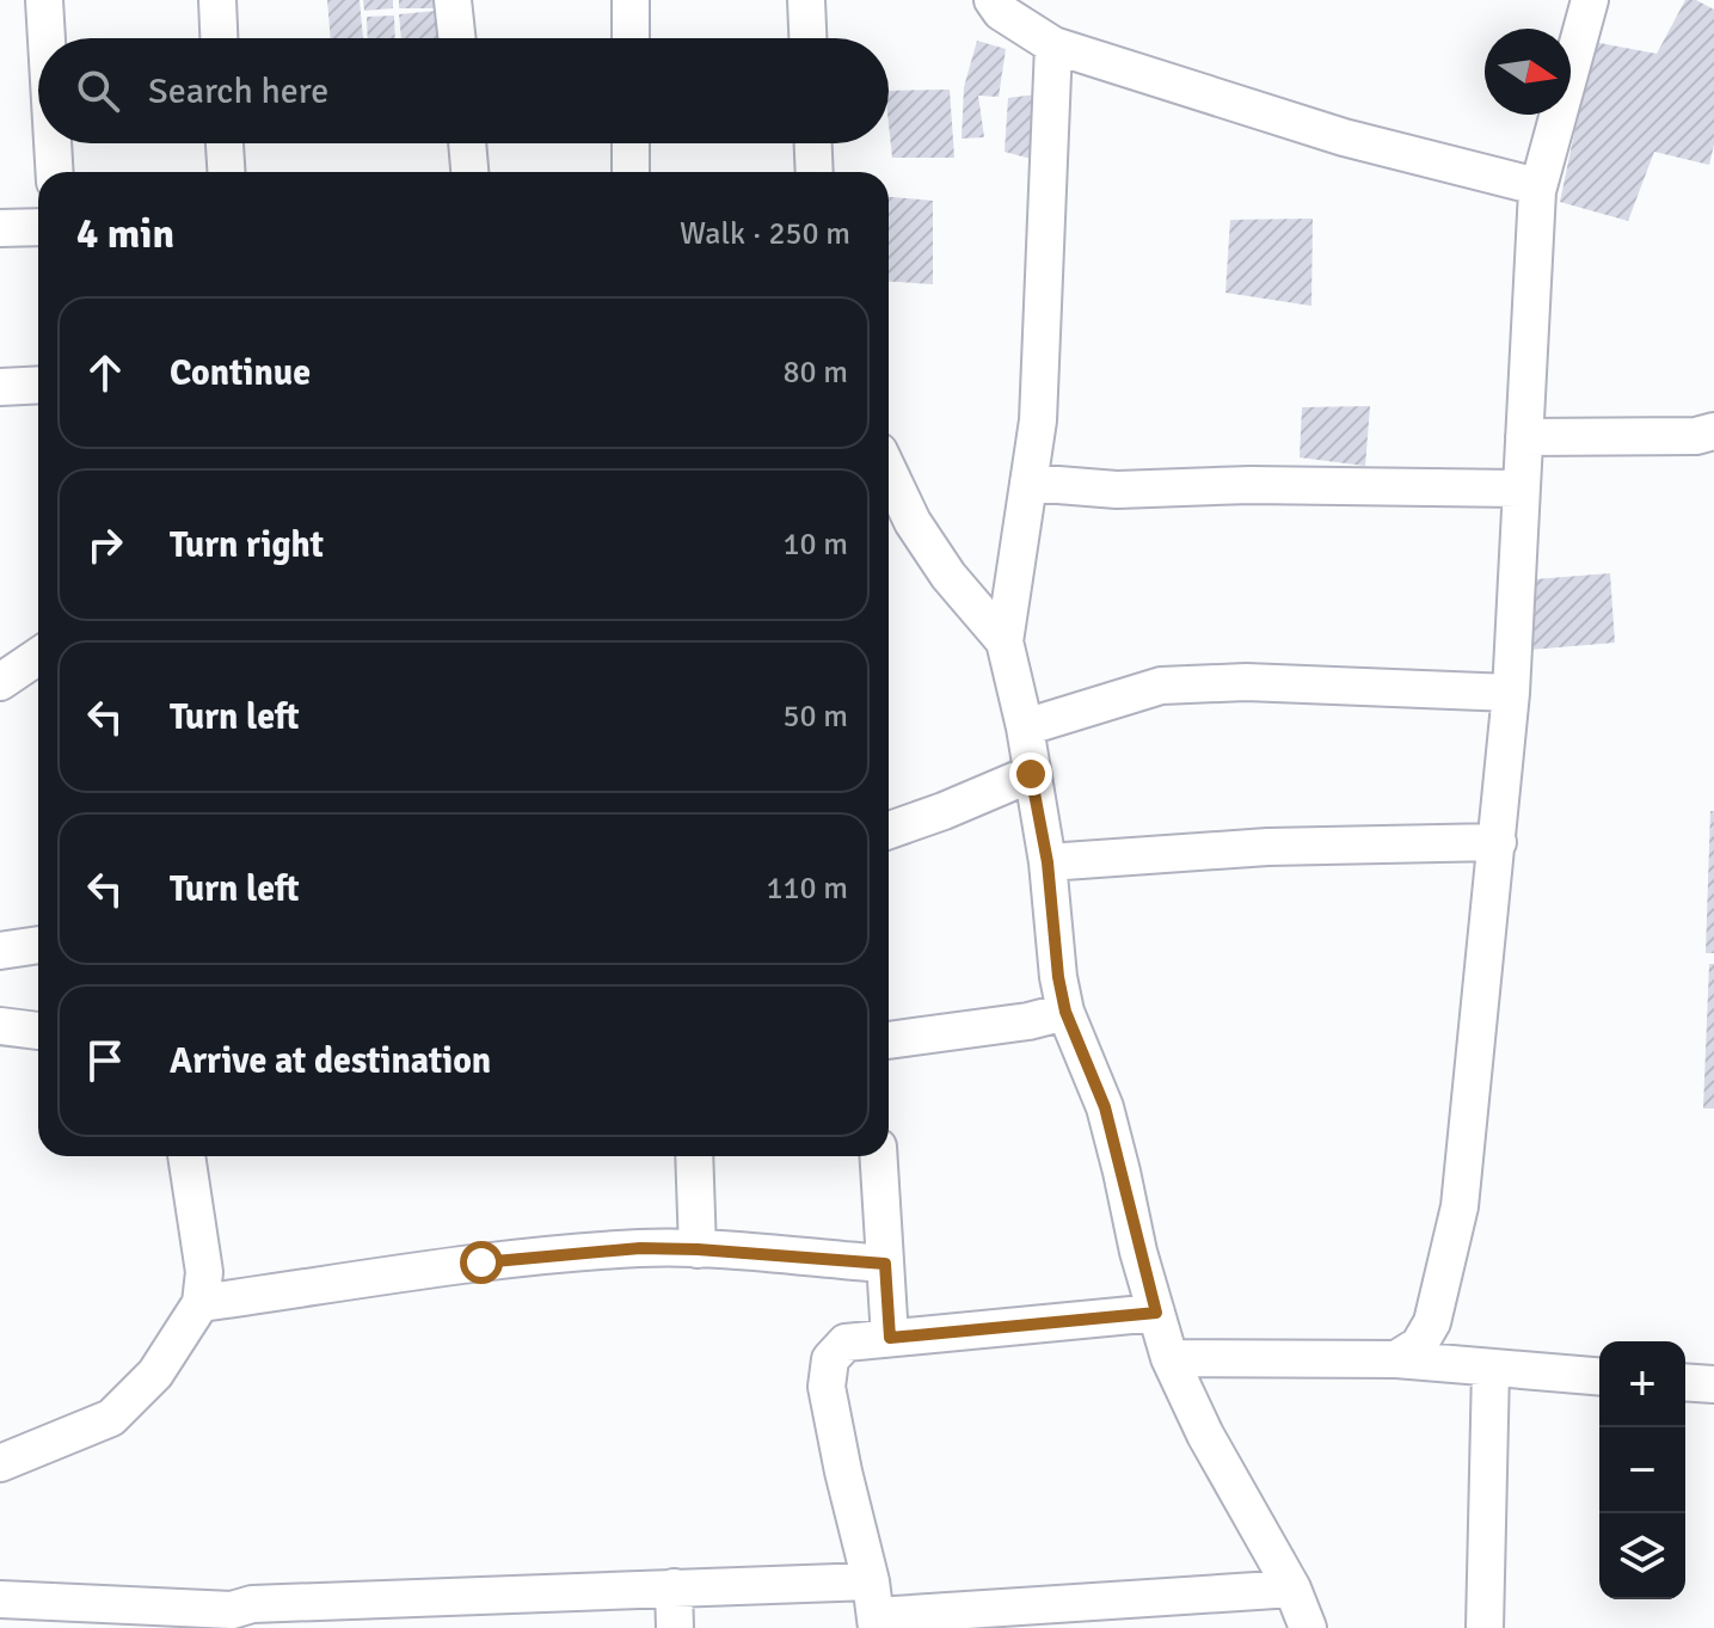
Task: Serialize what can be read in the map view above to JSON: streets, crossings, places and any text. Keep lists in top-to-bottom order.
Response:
{
  "north": "right",
  "page": {
    "search": "Search here",
    "heading": ["4 min", "Walk · 250 m"],
    "list": [
      ["Continue", "80 m"],
      ["Turn right", "10 m"],
      ["Turn left", "50 m"],
      ["Turn left", "110 m"],
      "Arrive at destination"
    ],
    "map_buttons": ["+", "−"]
  }
}
